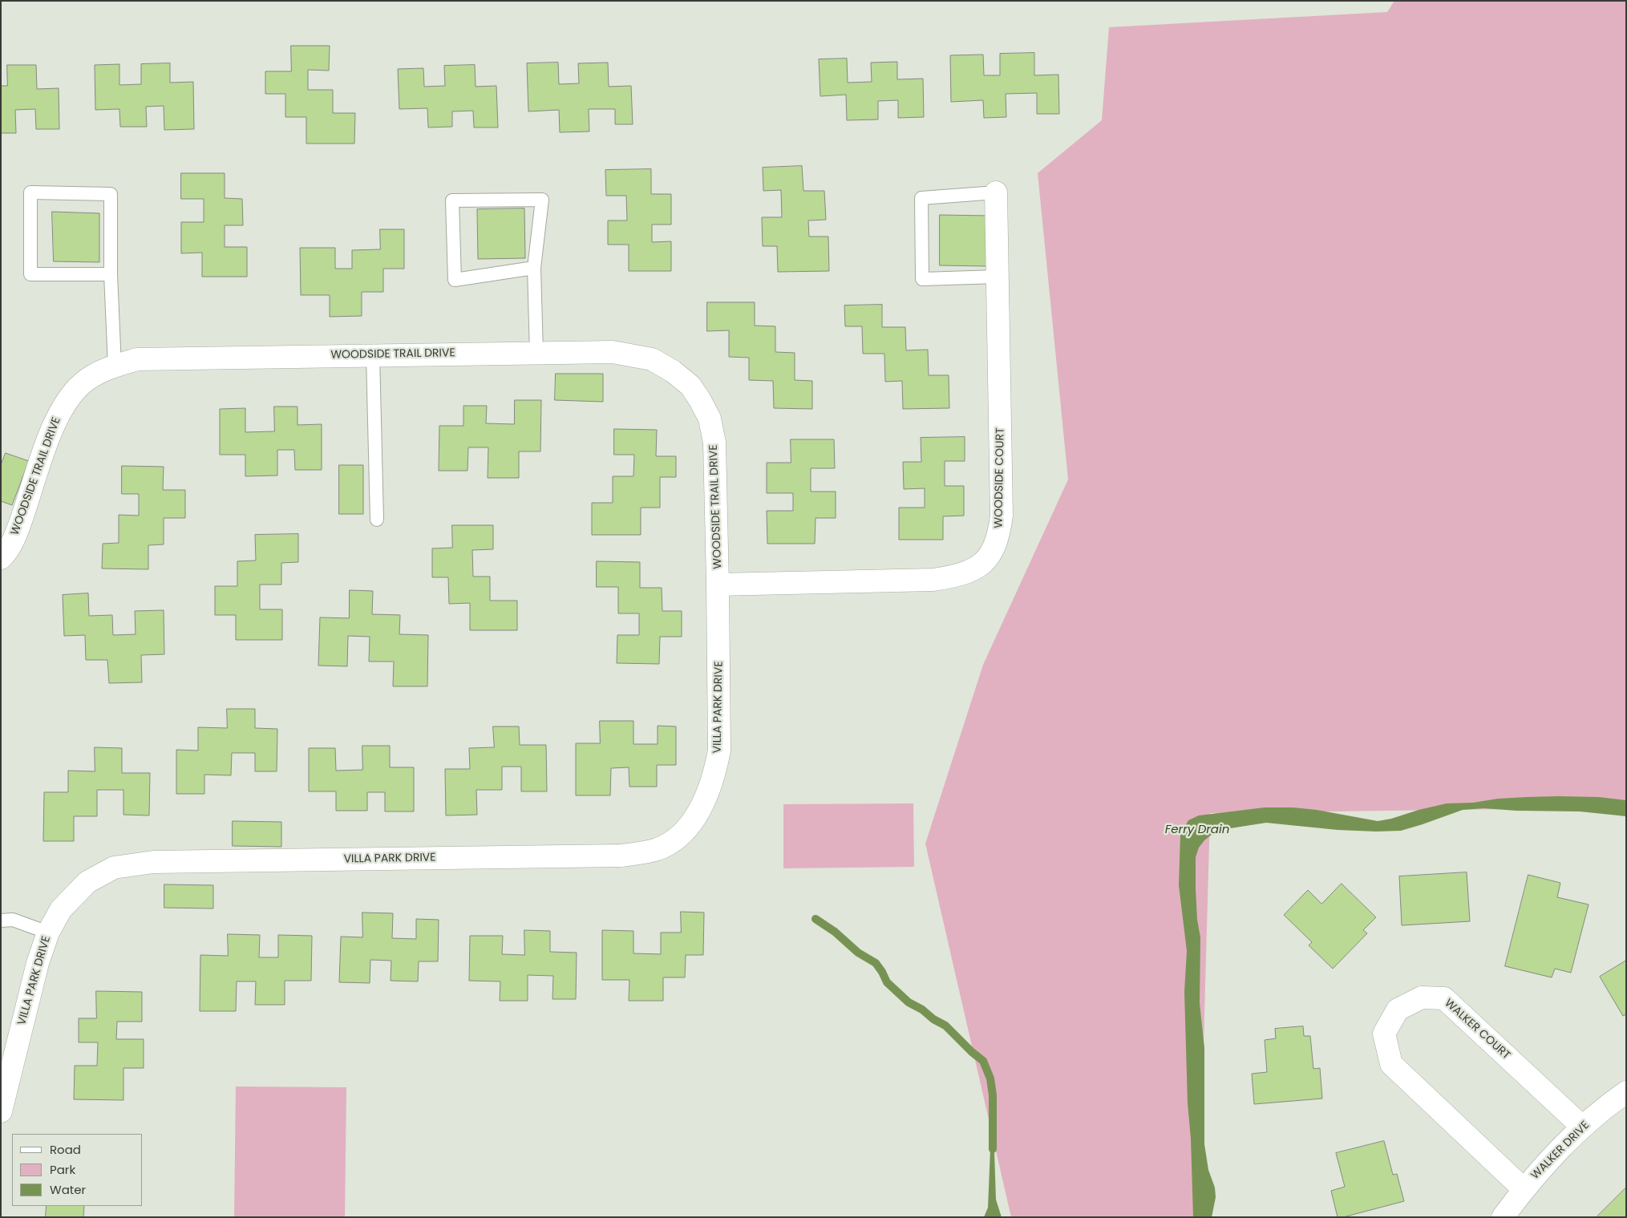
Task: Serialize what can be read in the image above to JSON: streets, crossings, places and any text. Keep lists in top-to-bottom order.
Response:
{
  "streets": {
    "street": [
      "WOODSIDE TRAIL DRIVE",
      "WOODSIDE COURT",
      "VILLA PARK DRIVE",
      "WALKER COURT",
      "WALKER DRIVE"
    ]
  },
  "crossings": [
    ["WOODSIDE TRAIL DRIVE", "WOODSIDE COURT"],
    ["WOODSIDE TRAIL DRIVE", "VILLA PARK DRIVE"],
    ["WOODSIDE COURT", "VILLA PARK DRIVE"],
    ["WALKER COURT", "WALKER DRIVE"]
  ],
  "water": ["Ferry Drain"],
  "legend": ["Road", "Park", "Water"]
}
